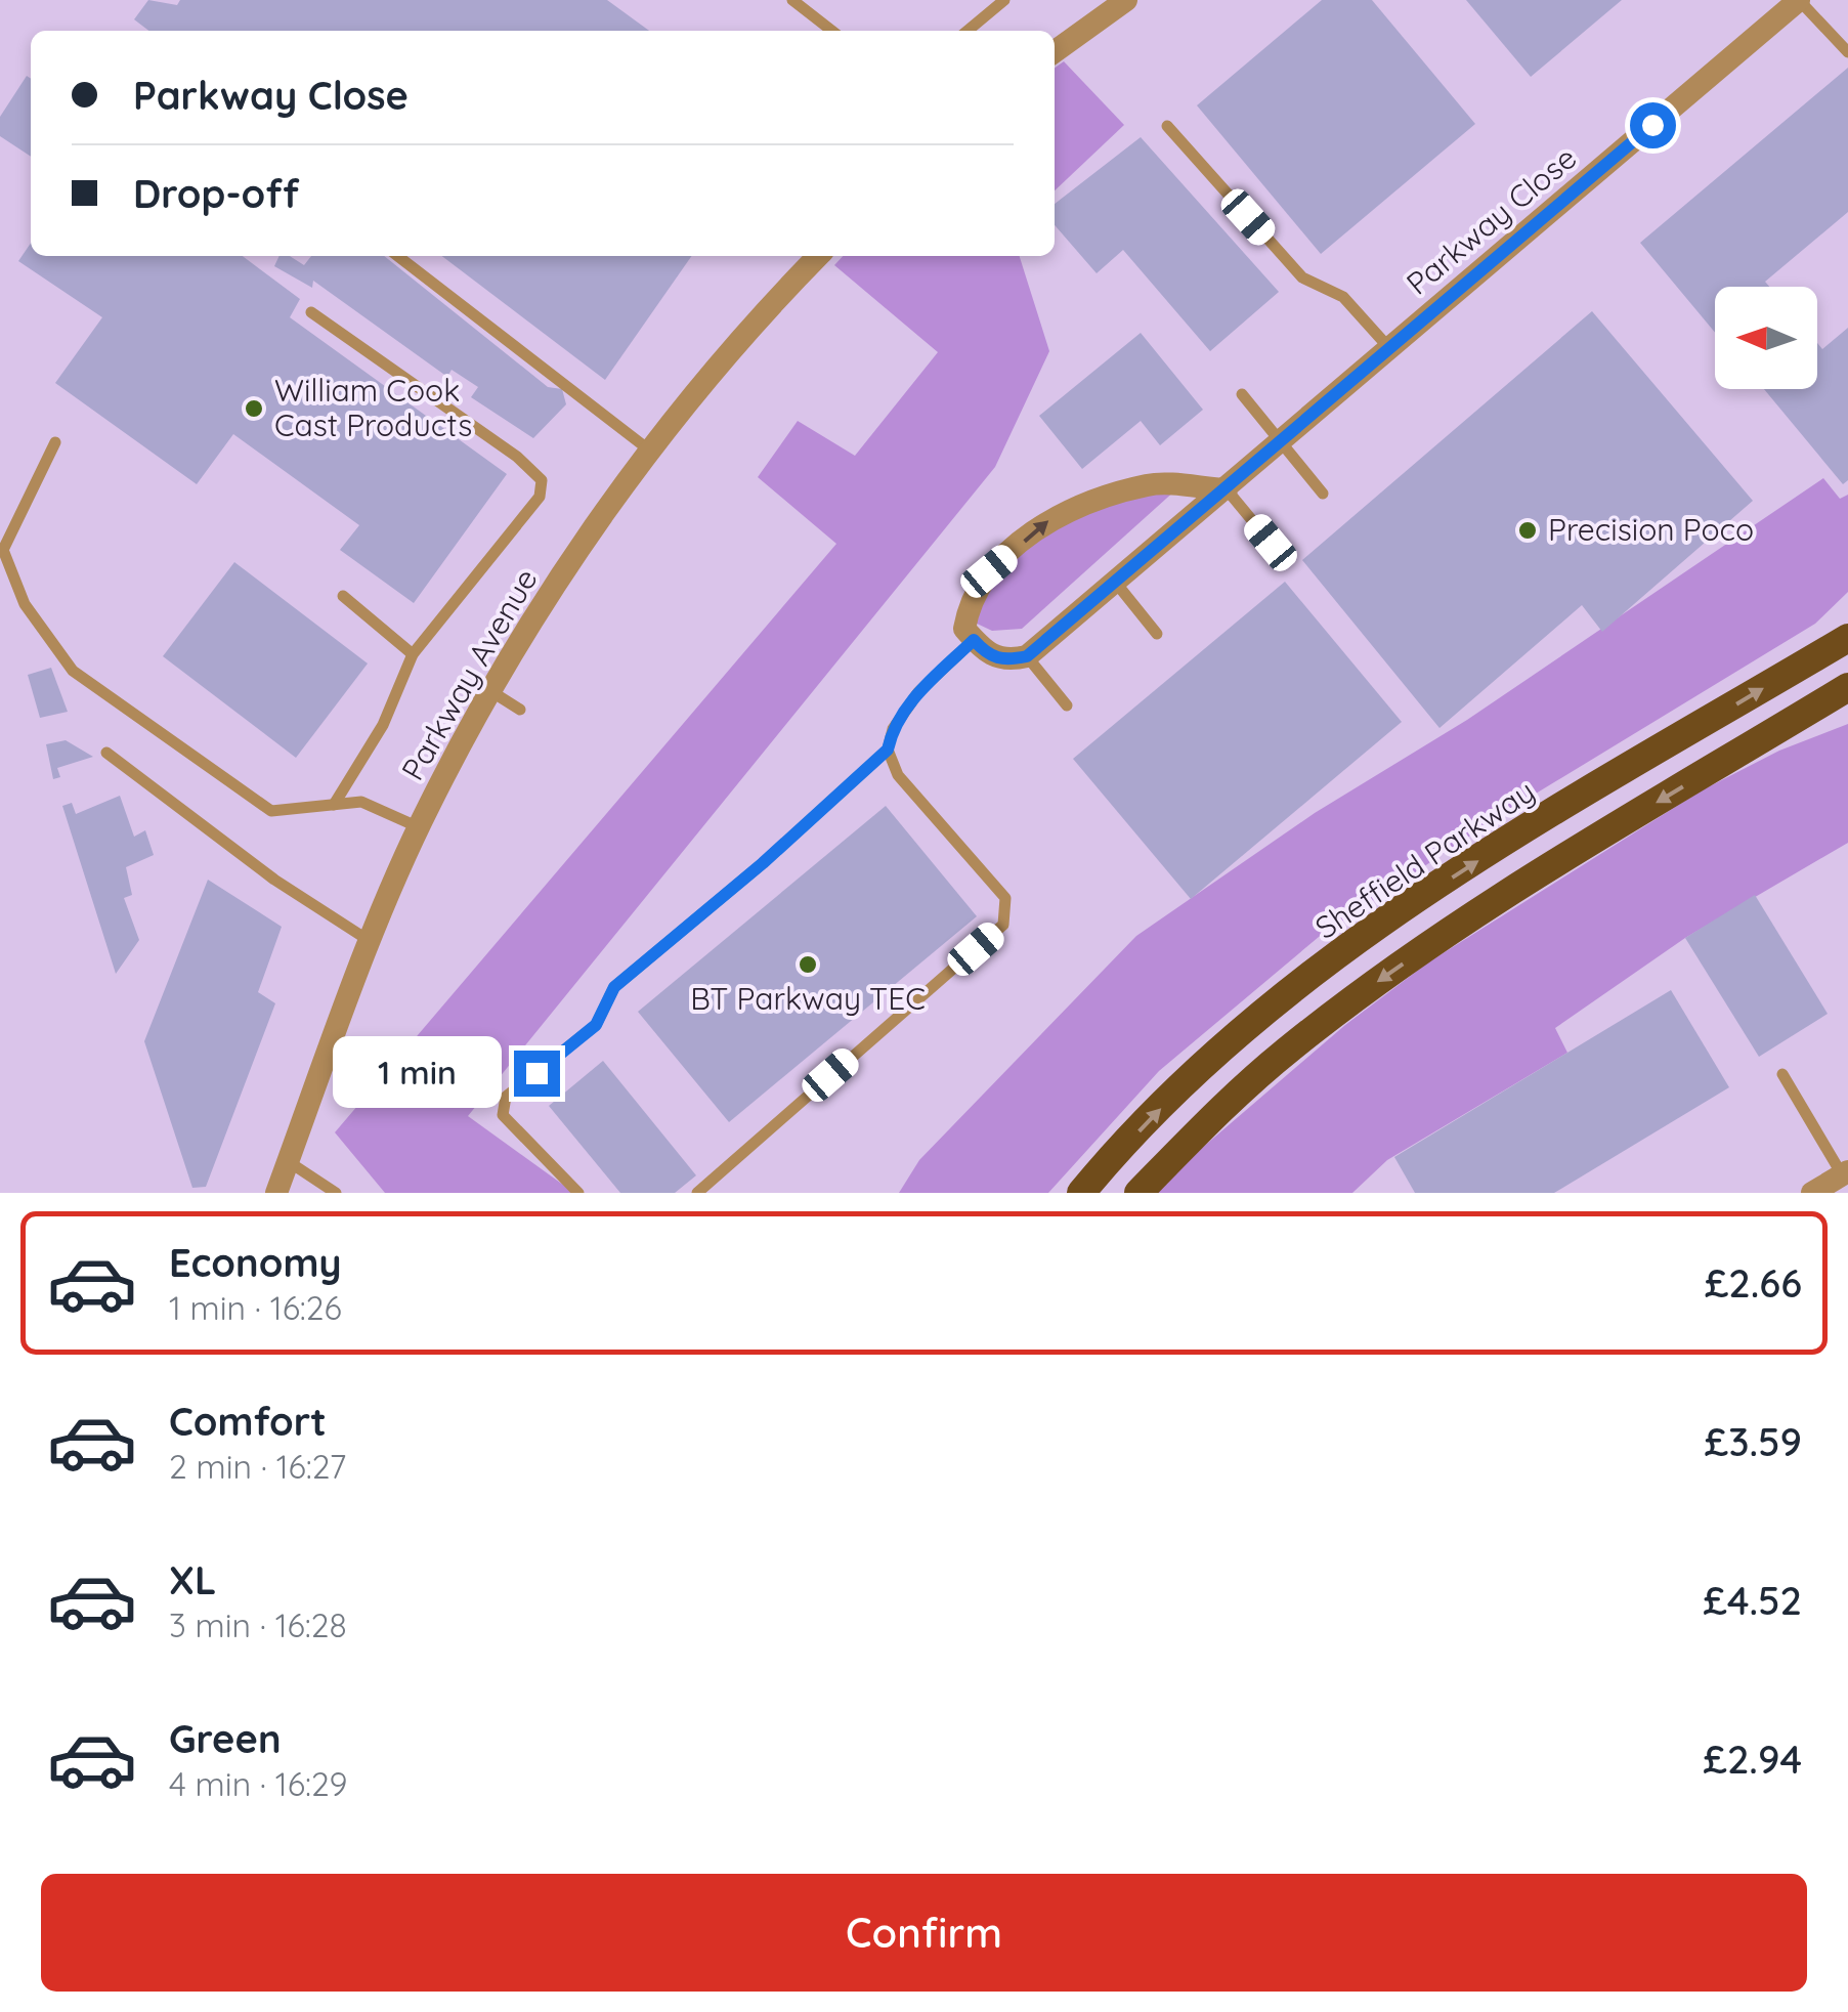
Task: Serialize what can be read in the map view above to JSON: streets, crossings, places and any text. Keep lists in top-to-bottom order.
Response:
{
  "streets": {
    "highway": ["Sheffield Parkway"],
    "street": ["Parkway Close", "Parkway Avenue"]
  },
  "places": ["William Cook Cast Products", "Precision Poco", "BT Parkway TEC"],
  "north": "left",
  "page": {
    "banner": ["Parkway Close", "Drop-off"],
    "bubble": "1 min",
    "list": [
      {
        "name": "Economy",
        "note": "1 min · 16:26",
        "value": "£2.66"
      },
      {
        "name": "Comfort",
        "note": "2 min · 16:27",
        "value": "£3.59"
      },
      {
        "name": "XL",
        "note": "3 min · 16:28",
        "value": "£4.52"
      },
      {
        "name": "Green",
        "note": "4 min · 16:29",
        "value": "£2.94"
      }
    ],
    "buttons": "Confirm"
  }
}
